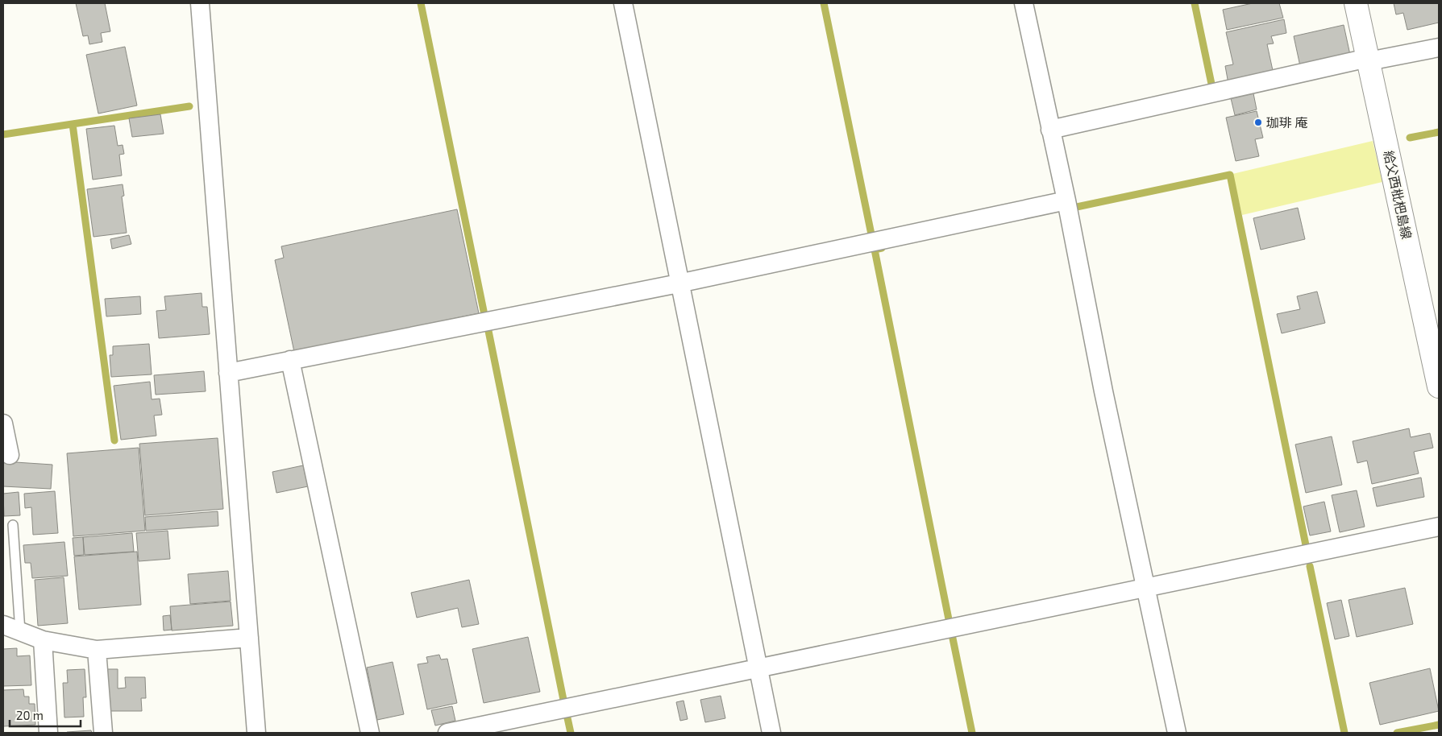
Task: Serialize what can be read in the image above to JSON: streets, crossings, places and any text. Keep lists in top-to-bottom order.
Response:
{
  "streets": {
    "main road": ["給父西枇杷島線"]
  },
  "places": ["珈琲 庵"],
  "scale_bar": "20 m"
}
